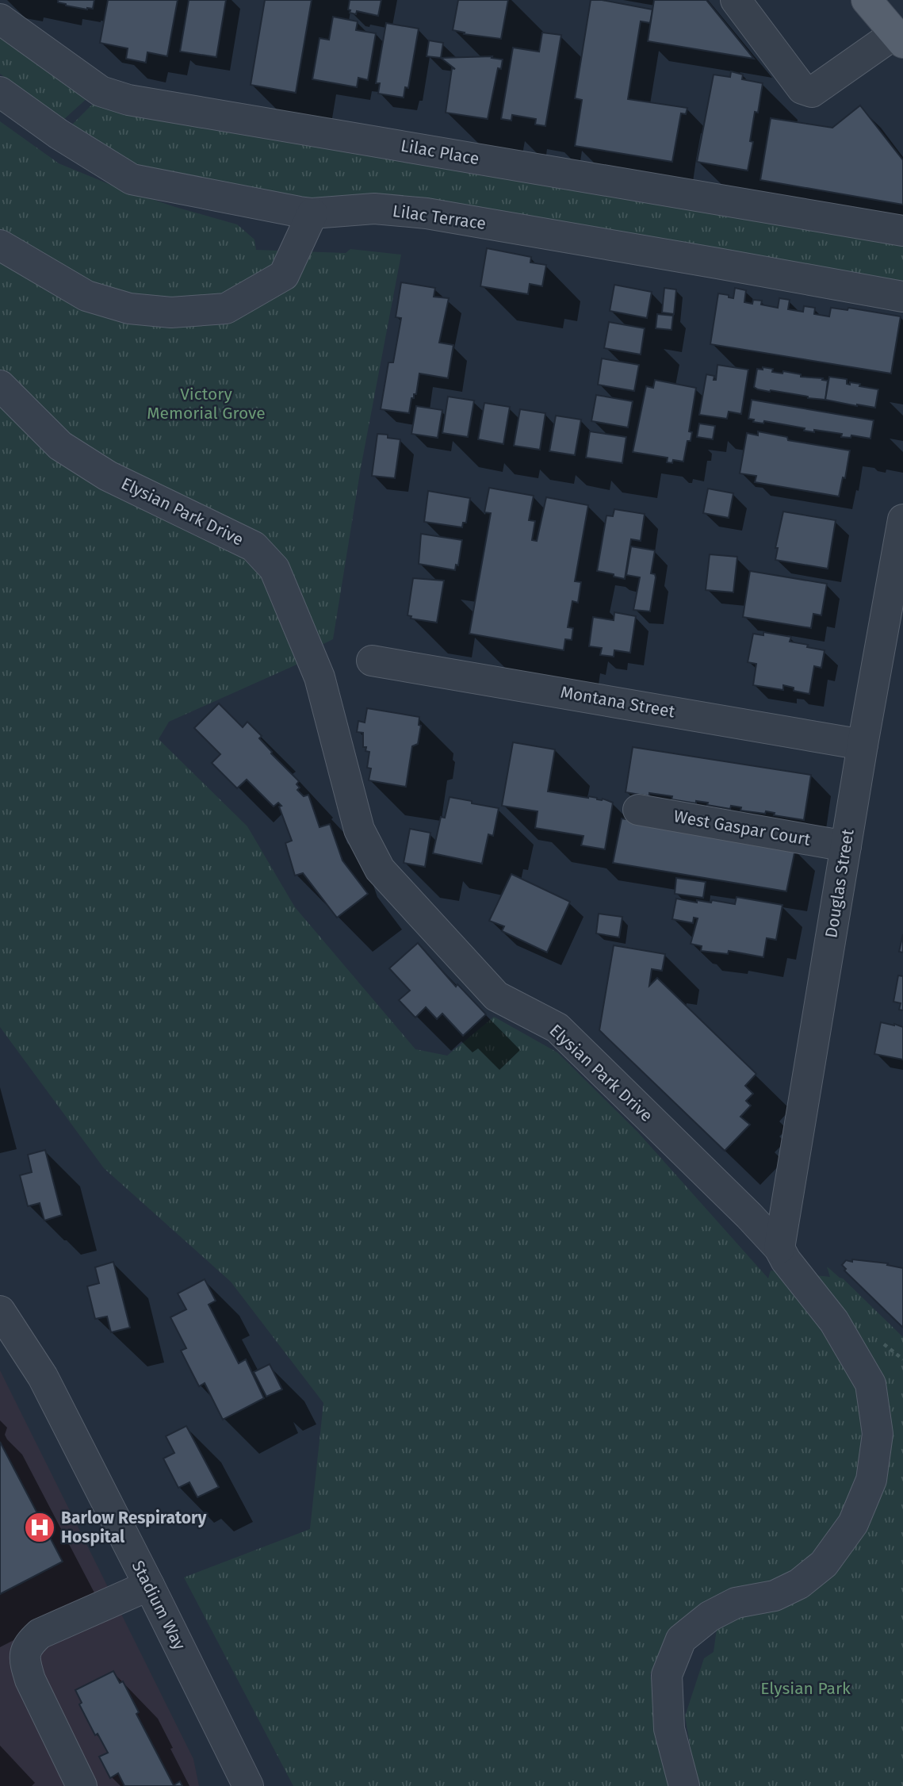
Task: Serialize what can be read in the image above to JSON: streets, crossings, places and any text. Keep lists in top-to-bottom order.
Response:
{
  "streets": {
    "street": [
      "Lilac Place",
      "Lilac Terrace",
      "Elysian Park Drive",
      "Montana Street",
      "West Gaspar Court",
      "Douglas Street",
      "Stadium Way"
    ]
  },
  "crossings": [
    ["Elysian Park Drive", "Douglas Street"],
    ["Montana Street", "Douglas Street"],
    ["West Gaspar Court", "Douglas Street"]
  ],
  "parks": ["Victory Memorial Grove", "Elysian Park"],
  "places": {
    "hospital": ["Barlow Respiratory Hospital"]
  }
}
